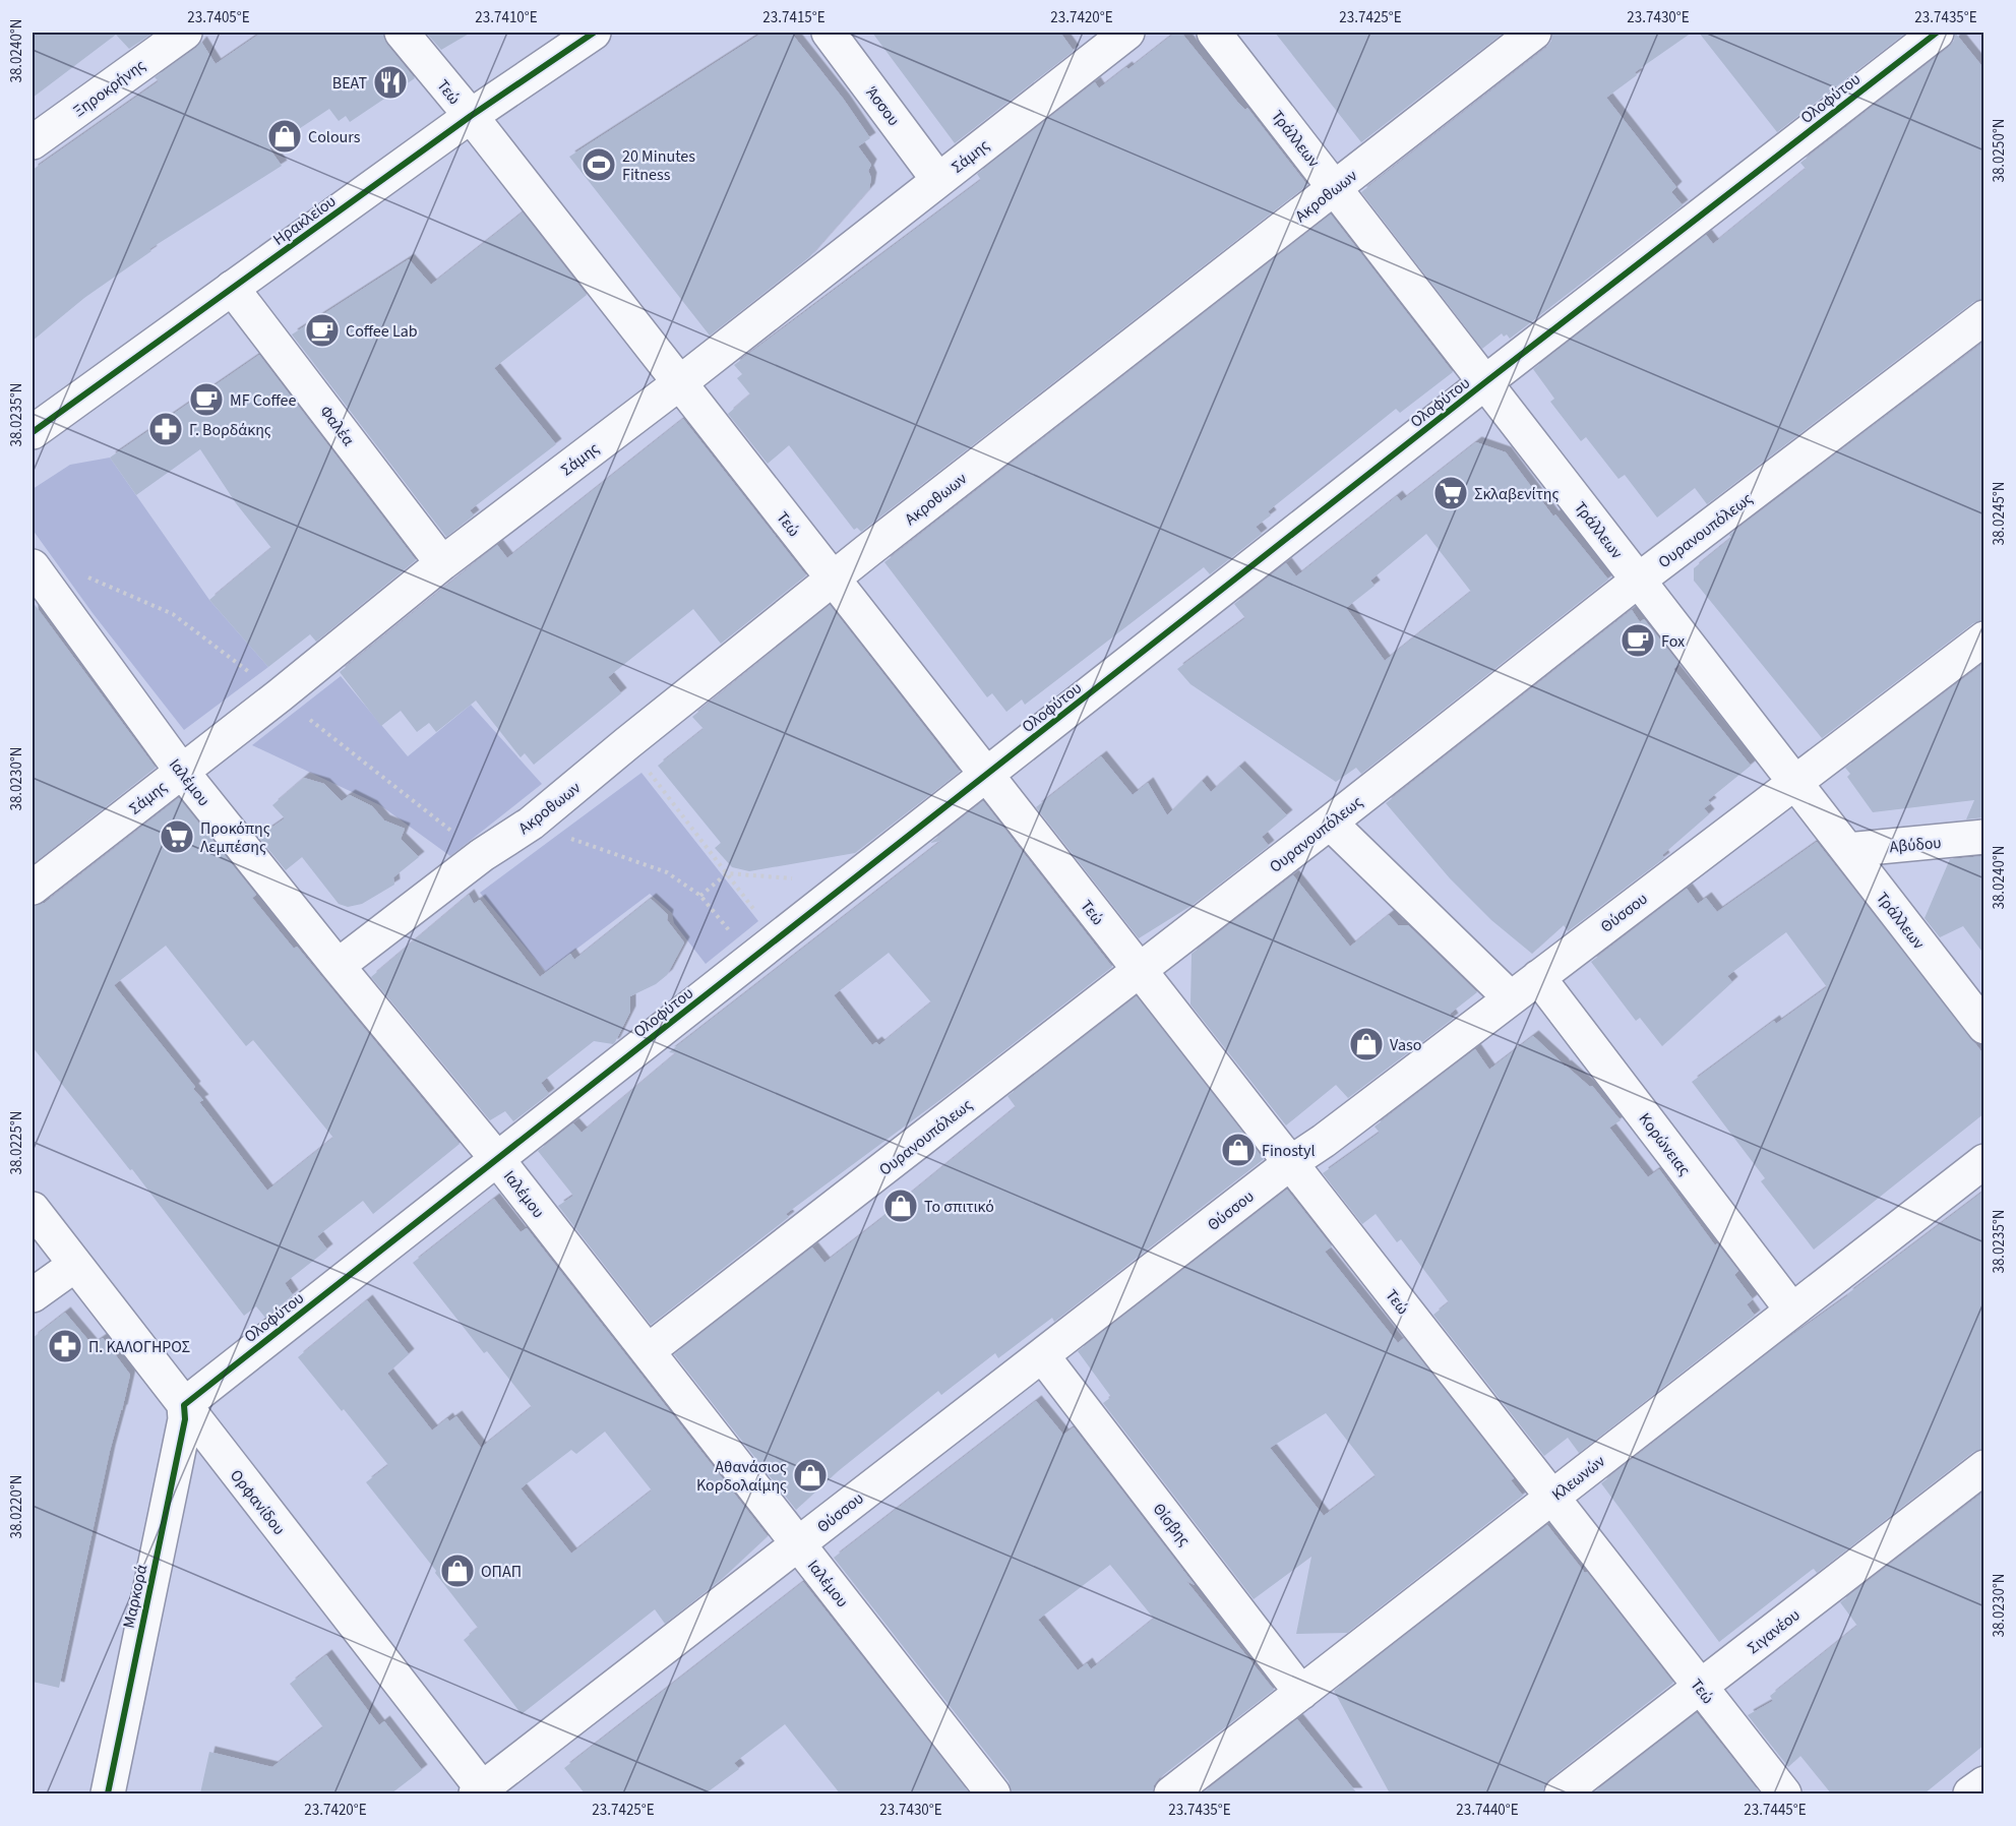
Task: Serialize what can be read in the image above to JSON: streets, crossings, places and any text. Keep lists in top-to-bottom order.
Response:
{
  "streets": {
    "street": [
      "Ξηροκρήνης",
      "Τεώ",
      "Ολοφύτου",
      "Άσσου",
      "Τράλλεων",
      "Σάμης",
      "Ακροθωων",
      "Ηρακλείου",
      "Φαλέα",
      "Ουρανουπόλεως",
      "Ιαλέμου",
      "Αβύδου",
      "Θύσσου",
      "Κορώνειας",
      "Κλεωνών",
      "Ορφανίδου",
      "Θίσβης",
      "Μαρκορά",
      "Σιγανέου"
    ]
  },
  "crossings": [
    ["Τεώ", "Ολοφύτου"],
    ["Τεώ", "Σάμης"],
    ["Τεώ", "Ακροθωων"],
    ["Τεώ", "Ηρακλείου"],
    ["Τεώ", "Ουρανουπόλεως"],
    ["Τεώ", "Θύσσου"],
    ["Τεώ", "Κλεωνών"],
    ["Τεώ", "Σιγανέου"],
    ["Ολοφύτου", "Τράλλεων"],
    ["Ολοφύτου", "Ιαλέμου"],
    ["Ολοφύτου", "Ορφανίδου"],
    ["Ολοφύτου", "Μαρκορά"],
    ["Άσσου", "Σάμης"],
    ["Τράλλεων", "Ακροθωων"],
    ["Τράλλεων", "Ουρανουπόλεως"],
    ["Τράλλεων", "Αβύδου"],
    ["Τράλλεων", "Θύσσου"],
    ["Σάμης", "Φαλέα"],
    ["Σάμης", "Ιαλέμου"],
    ["Ακροθωων", "Ιαλέμου"],
    ["Ηρακλείου", "Φαλέα"],
    ["Ουρανουπόλεως", "Ιαλέμου"],
    ["Ιαλέμου", "Θύσσου"],
    ["Θύσσου", "Κορώνειας"],
    ["Θύσσου", "Ορφανίδου"],
    ["Θύσσου", "Θίσβης"],
    ["Κορώνειας", "Κλεωνών"],
    ["Κλεωνών", "Θίσβης"],
    ["Ορφανίδου", "Μαρκορά"]
  ],
  "places": {
    "restaurant": ["ΒΕΑΤ"],
    "shop": [
      "Colours",
      "Vaso",
      "Finostyl",
      "Το σπιτικό",
      "Αθανάσιος Κορδολαίμης",
      "ΟΠΑΠ"
    ],
    "sports": ["20 Μinutes Fitness"],
    "cafe": ["Coffee Lab", "MF Coffee", "Fox"],
    "pharmacy": ["Γ. Βορδάκης", "Π. ΚΑΛΟΓΗΡΟΣ"],
    "supermarket": ["Σκλαβενίτης", "Προκόπης Λεμπέσης"]
  },
  "coordinates": [
    "23.7405°E",
    "23.7410°E",
    "23.7415°E",
    "23.7420°E",
    "23.7425°E",
    "23.7430°E",
    "23.7435°E",
    "38.0240°N",
    "38.0250°N",
    "38.0235°N",
    "38.0245°N",
    "38.0230°N",
    "38.0225°N",
    "38.0220°N",
    "23.7440°E",
    "23.7445°E"
  ]
}
